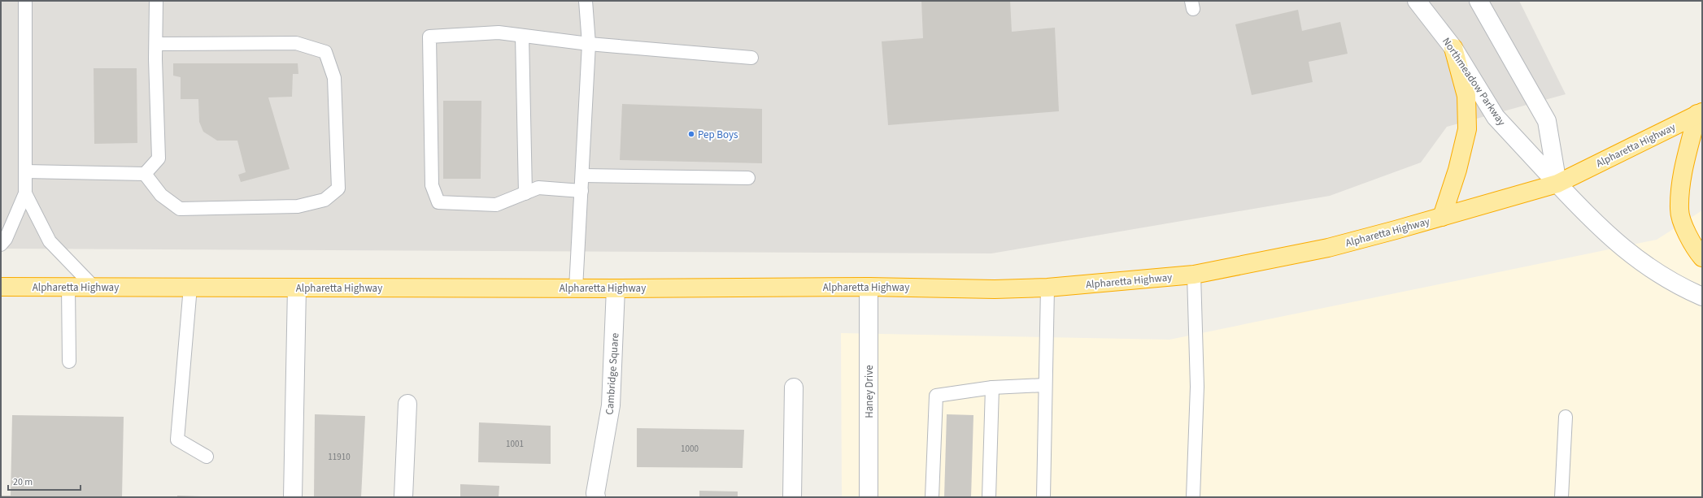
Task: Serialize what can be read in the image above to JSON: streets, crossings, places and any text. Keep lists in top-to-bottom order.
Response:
{
  "streets": {
    "highway": ["Alpharetta Highway"],
    "street": ["Northmeadow Parkway", "Cambridge Square", "Haney Drive"]
  },
  "crossings": [
    ["Northmeadow Parkway", "Alpharetta Highway"],
    ["Alpharetta Highway", "Cambridge Square"],
    ["Alpharetta Highway", "Haney Drive"]
  ],
  "places": ["Pep Boys"],
  "house_numbers": ["1001", "1000", "11910"],
  "scale_bar": "20 m"
}
